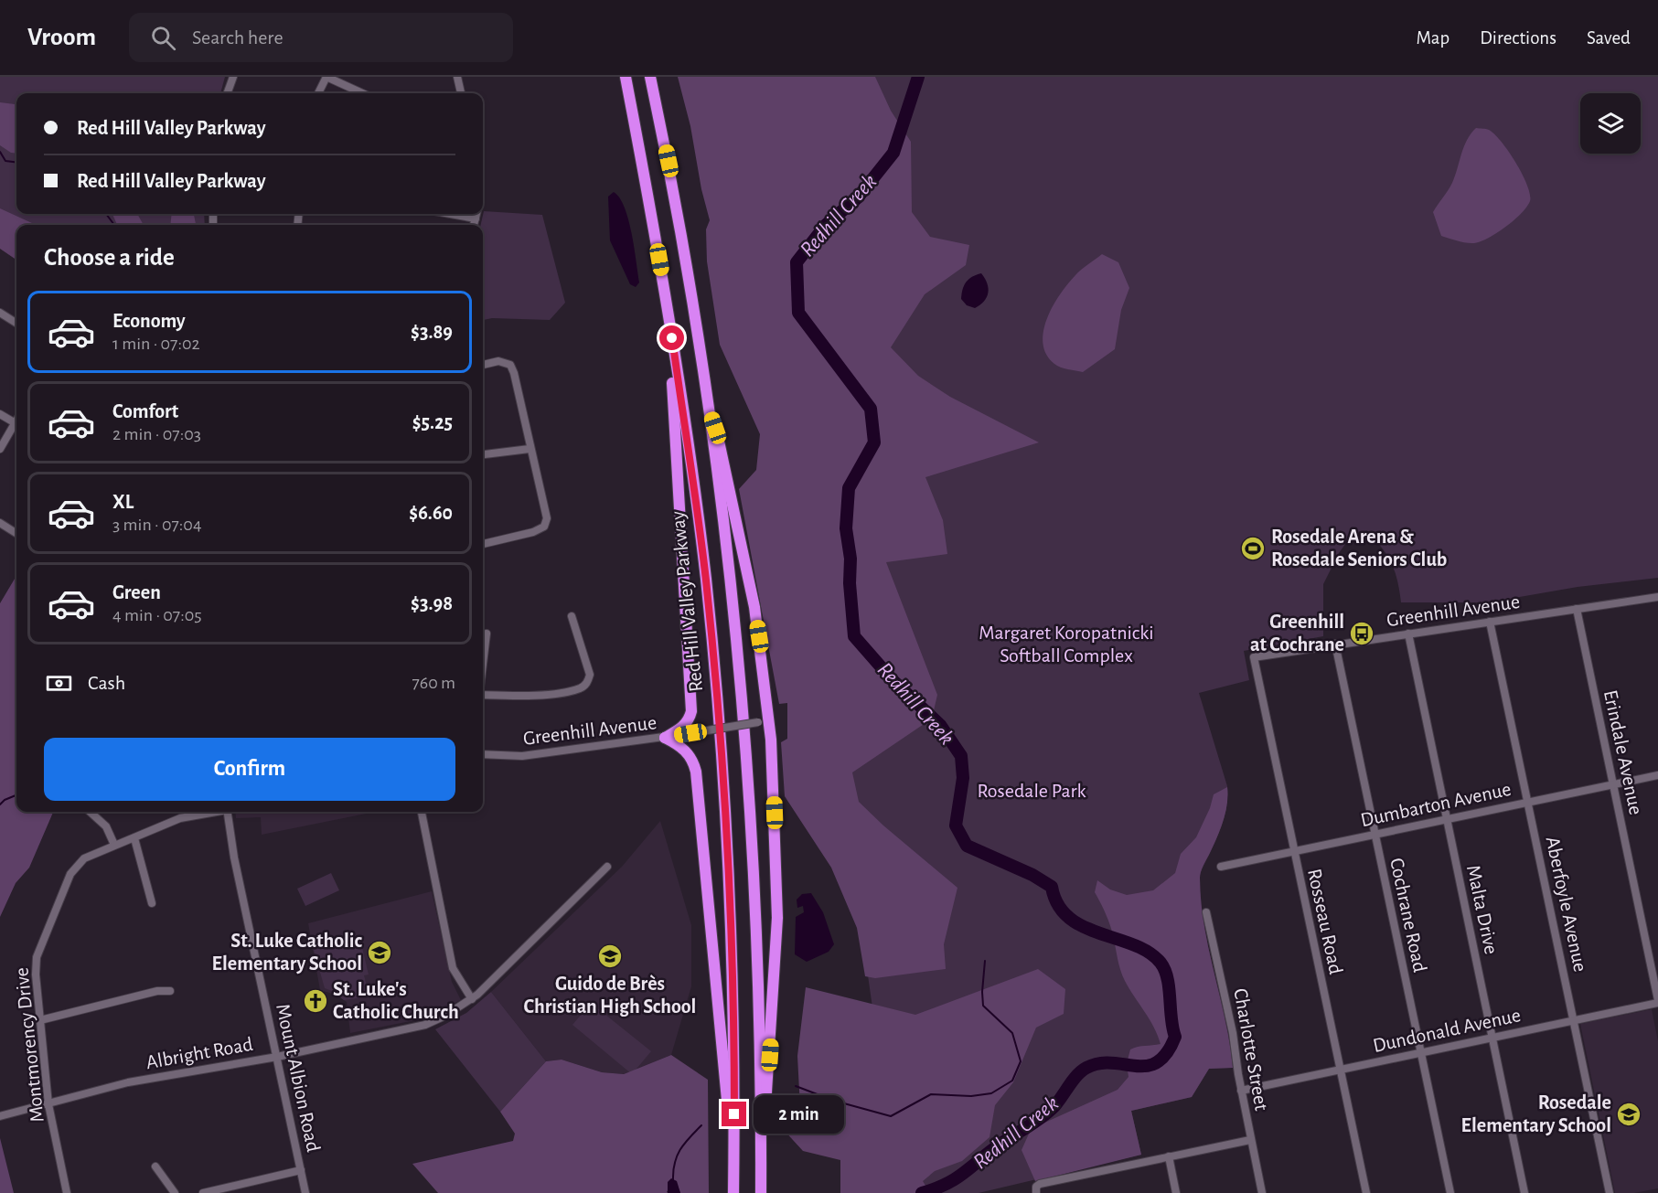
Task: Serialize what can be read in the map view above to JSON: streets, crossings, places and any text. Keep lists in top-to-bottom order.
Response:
{
  "streets": {
    "highway": ["Red Hill Valley Parkway"],
    "street": [
      "Greenhill Avenue",
      "Erindale Avenue",
      "Dumbarton Avenue",
      "Aberfoyle Avenue",
      "Malta Drive",
      "Cochrane Road",
      "Rosseau Road",
      "Dundonald Avenue",
      "Montmorency Drive",
      "Charlotte Street",
      "Albright Road",
      "Mount Albion Road"
    ]
  },
  "crossings": [
    ["Greenhill Avenue", "Erindale Avenue"],
    ["Greenhill Avenue", "Aberfoyle Avenue"],
    ["Greenhill Avenue", "Malta Drive"],
    ["Greenhill Avenue", "Cochrane Road"],
    ["Greenhill Avenue", "Rosseau Road"],
    ["Erindale Avenue", "Dumbarton Avenue"],
    ["Erindale Avenue", "Dundonald Avenue"],
    ["Dumbarton Avenue", "Aberfoyle Avenue"],
    ["Dumbarton Avenue", "Malta Drive"],
    ["Dumbarton Avenue", "Cochrane Road"],
    ["Dumbarton Avenue", "Rosseau Road"],
    ["Aberfoyle Avenue", "Dundonald Avenue"],
    ["Malta Drive", "Dundonald Avenue"],
    ["Cochrane Road", "Dundonald Avenue"],
    ["Rosseau Road", "Dundonald Avenue"],
    ["Dundonald Avenue", "Charlotte Street"],
    ["Montmorency Drive", "Albright Road"],
    ["Albright Road", "Mount Albion Road"]
  ],
  "water": ["Redhill Creek"],
  "parks": ["Margaret Koropatnicki Softball Complex", "Rosedale Park"],
  "places": {
    "sports": ["Rosedale Arena & Rosedale Seniors Club"],
    "bus stop": ["Greenhill at Cochrane"],
    "school or university": ["St. Luke Catholic Elementary School", "Guido de Brès Christian High School", "Rosedale Elementary School"],
    "church": ["St. Luke's Catholic Church"]
  },
  "page": {
    "header": "Vroom",
    "search": "Search here",
    "nav": ["Map", "Directions", "Saved"],
    "banner": ["Red Hill Valley Parkway", "Red Hill Valley Parkway"],
    "heading": "Choose a ride",
    "list": [
      {
        "name": "Economy",
        "note": "1 min · 07:02",
        "value": "$3.89"
      },
      {
        "name": "Comfort",
        "note": "2 min · 07:03",
        "value": "$5.25"
      },
      {
        "name": "XL",
        "note": "3 min · 07:04",
        "value": "$6.60"
      },
      {
        "name": "Green",
        "note": "4 min · 07:05",
        "value": "$3.98"
      }
    ],
    "pay": ["Cash", "760 m"],
    "buttons": "Confirm",
    "bubble": "2 min"
  }
}
